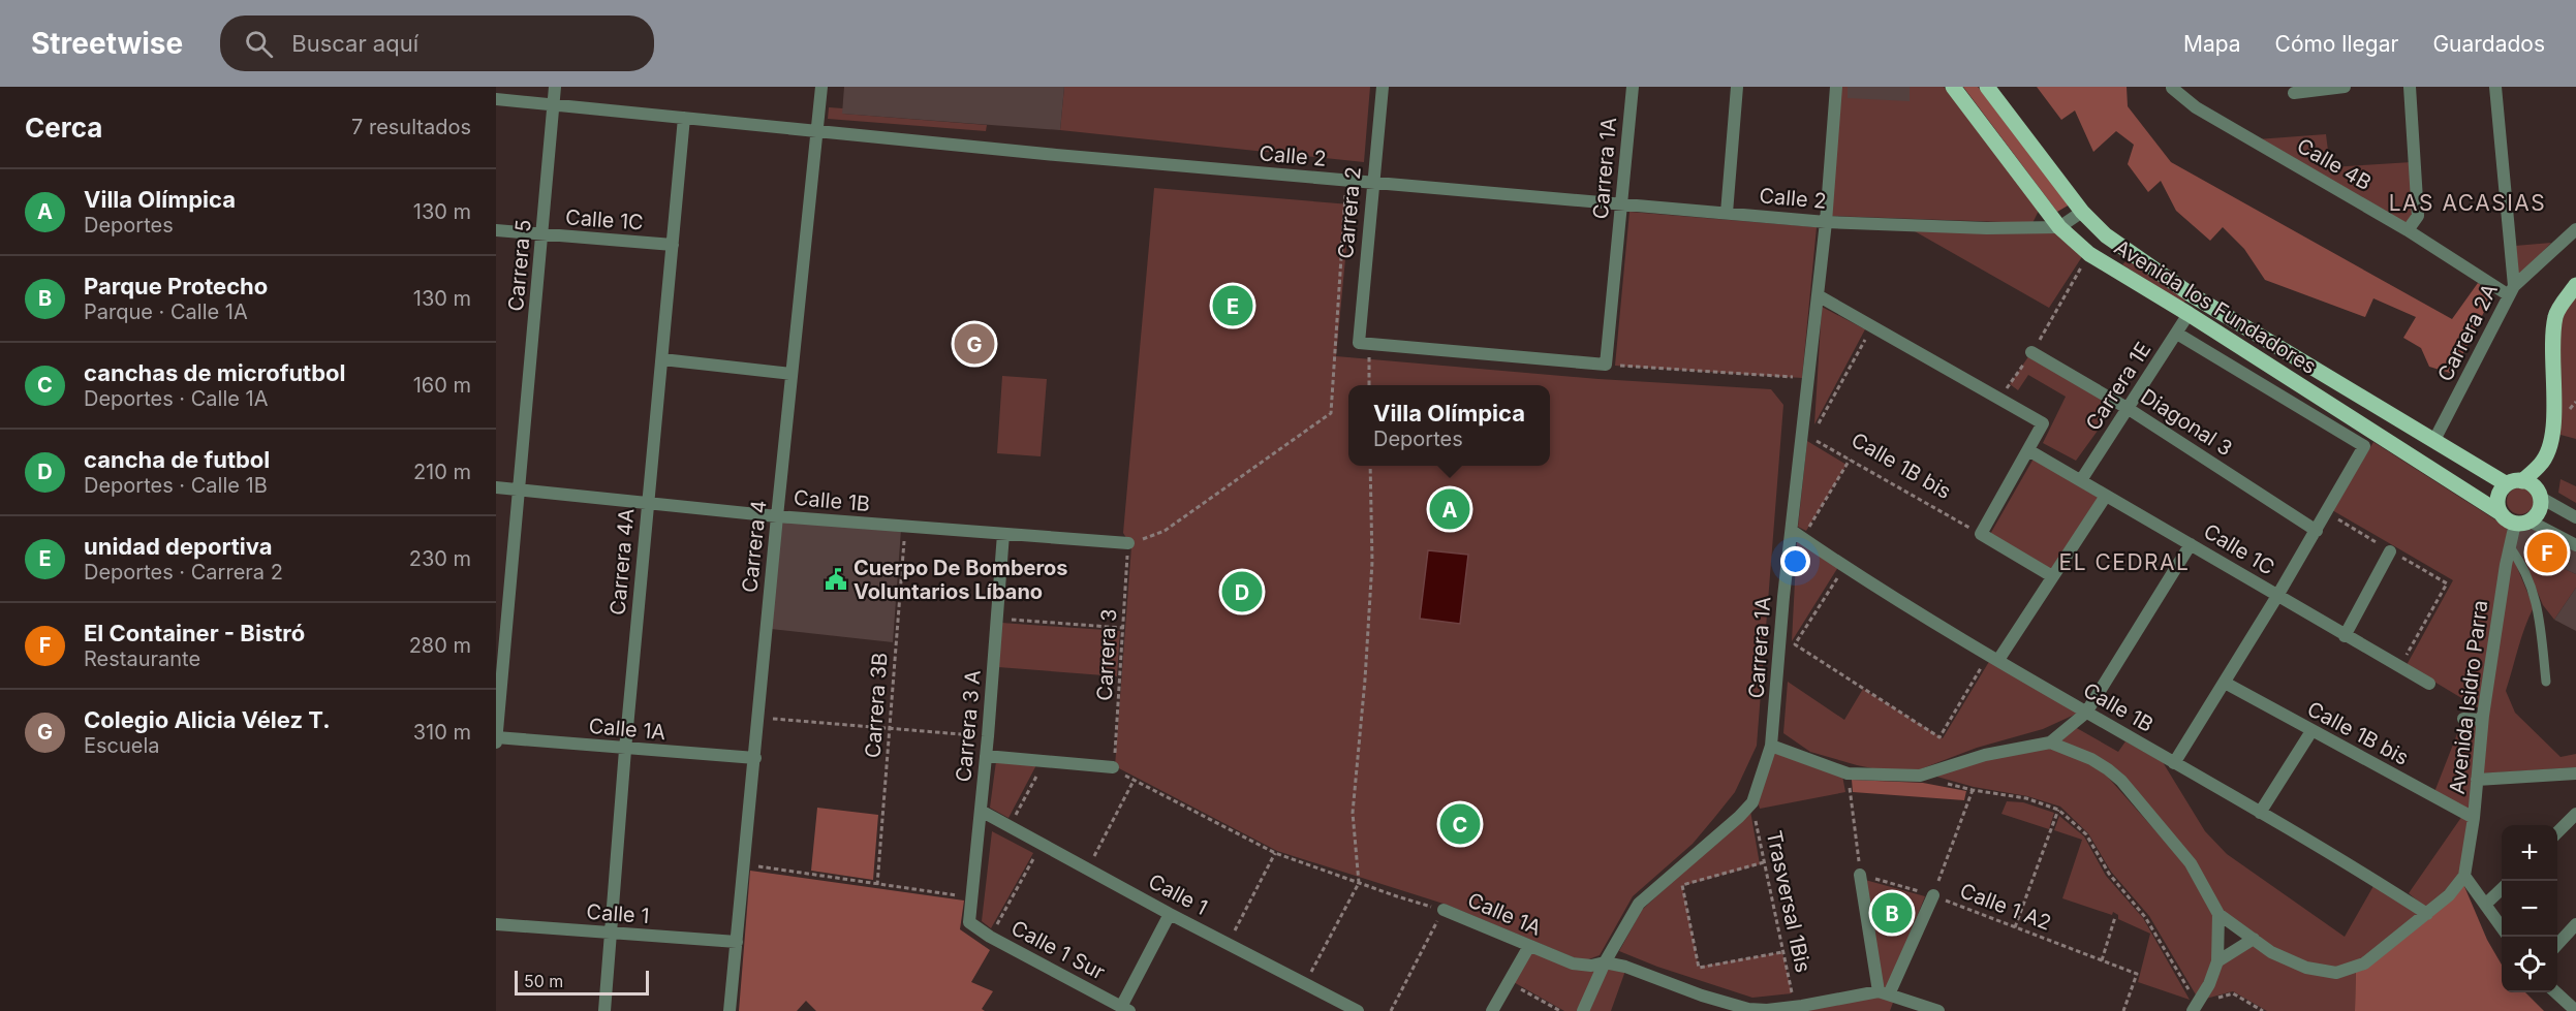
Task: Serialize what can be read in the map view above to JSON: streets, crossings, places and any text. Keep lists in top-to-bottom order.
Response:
{
  "streets": {
    "main road": ["Avenida los Fundadores"],
    "street": [
      "Calle 2",
      "Calle 4B",
      "Carrera 1A",
      "Carrera 2",
      "Calle 1C",
      "Carrera 5",
      "Carrera 2A",
      "Carrera 1E",
      "Diagonal 3",
      "Calle 1B bis",
      "Calle 1B",
      "Carrera 4",
      "Carrera 4A",
      "Avenida Isidro Parra",
      "Carrera 3 A",
      "Calle 1A",
      "Calle 1",
      "Calle 1 Sur"
    ],
    "path": [
      "Carrera 3",
      "Carrera 3B",
      "Trasversal 1Bis",
      "Calle 1 A2"
    ]
  },
  "crossings": [
    ["Calle 2", "Carrera 1A"],
    ["Calle 2", "Carrera 2"],
    ["Calle 2", "Carrera 5"],
    ["Calle 2", "Avenida los Fundadores"],
    ["Calle 2", "Carrera 4"],
    ["Calle 2", "Carrera 4A"],
    ["Calle 4B", "Carrera 2A"],
    ["Carrera 1A", "Calle 1B bis"],
    ["Carrera 1A", "Calle 1B"],
    ["Carrera 1A", "Calle 1A"],
    ["Carrera 1A", "Trasversal 1Bis"],
    ["Calle 1C", "Carrera 5"],
    ["Calle 1C", "Carrera 1E"],
    ["Calle 1C", "Carrera 4A"],
    ["Carrera 5", "Calle 1B"],
    ["Carrera 5", "Calle 1A"],
    ["Avenida los Fundadores", "Carrera 2A"],
    ["Avenida los Fundadores", "Carrera 1E"],
    ["Avenida los Fundadores", "Avenida Isidro Parra"],
    ["Carrera 1E", "Diagonal 3"],
    ["Calle 1B bis", "Avenida Isidro Parra"],
    ["Calle 1B", "Carrera 4"],
    ["Calle 1B", "Carrera 4A"],
    ["Calle 1B", "Carrera 3"],
    ["Calle 1B", "Carrera 3B"],
    ["Calle 1B", "Carrera 3 A"],
    ["Carrera 4", "Calle 1A"],
    ["Carrera 4", "Calle 1"],
    ["Carrera 4A", "Calle 1A"],
    ["Carrera 4A", "Calle 1"],
    ["Carrera 3", "Calle 1A"],
    ["Carrera 3 A", "Calle 1"],
    ["Carrera 3 A", "Calle 1 Sur"],
    ["Calle 1A", "Trasversal 1Bis"]
  ],
  "districts": ["LAS ACASIAS", "EL CEDRAL"],
  "places": {
    "public building": ["Cuerpo De Bomberos Voluntarios Líbano"]
  },
  "scale_bar": "50 m",
  "page": {
    "header": "Streetwise",
    "search": "Buscar aquí",
    "nav": ["Mapa", "Cómo llegar", "Guardados"],
    "heading": ["Cerca", "7 resultados"],
    "list": [
      {
        "mark": "A",
        "name": "Villa Olímpica",
        "note": "Deportes",
        "value": "130 m"
      },
      {
        "mark": "B",
        "name": "Parque Protecho",
        "note": "Parque · Calle 1A",
        "value": "130 m"
      },
      {
        "mark": "C",
        "name": "canchas de microfutbol",
        "note": "Deportes · Calle 1A",
        "value": "160 m"
      },
      {
        "mark": "D",
        "name": "cancha de futbol",
        "note": "Deportes · Calle 1B",
        "value": "210 m"
      },
      {
        "mark": "E",
        "name": "unidad deportiva",
        "note": "Deportes · Carrera 2",
        "value": "230 m"
      },
      {
        "mark": "F",
        "name": "El Container - Bistró",
        "note": "Restaurante",
        "value": "280 m"
      },
      {
        "mark": "G",
        "name": "Colegio Alicia Vélez T.",
        "note": "Escuela",
        "value": "310 m"
      }
    ],
    "pins": [
      "E",
      "G",
      "A",
      "F",
      "D",
      "C",
      "B"
    ],
    "popup": ["Villa Olímpica", "Deportes"],
    "map_buttons": ["+", "−"],
    "scale": "50 m"
  }
}
